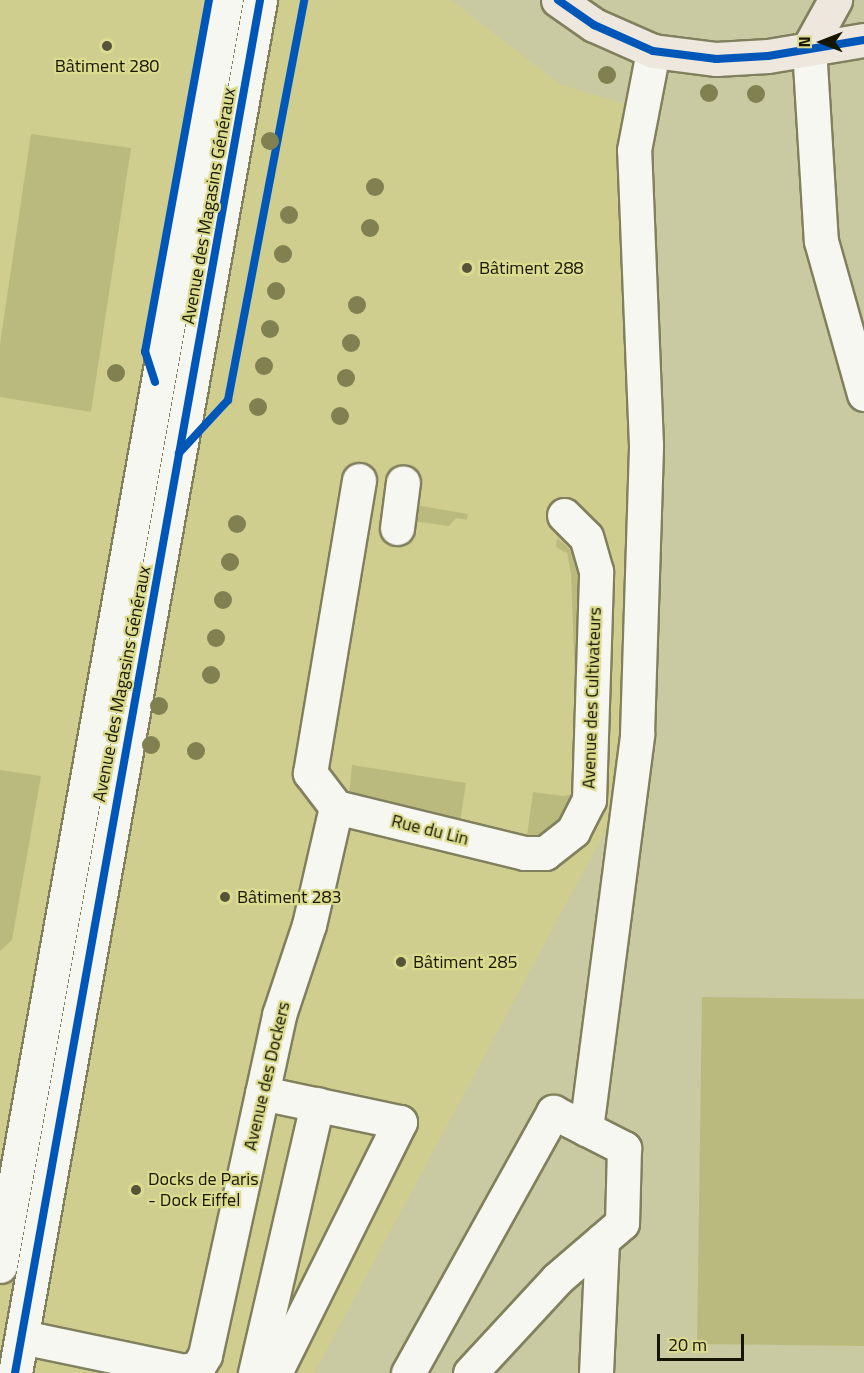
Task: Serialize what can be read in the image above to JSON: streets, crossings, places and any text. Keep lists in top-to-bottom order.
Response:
{
  "streets": {
    "street": [
      "Avenue des Magasins Généraux",
      "Avenue des Cultivateurs",
      "Rue du Lin",
      "Avenue des Dockers"
    ]
  },
  "crossings": [
    ["Avenue des Cultivateurs", "Rue du Lin"],
    ["Rue du Lin", "Avenue des Dockers"]
  ],
  "places": [
    "Bâtiment 280",
    "Bâtiment 288",
    "Bâtiment 283",
    "Bâtiment 285",
    "Docks de Paris - Dock Eiffel"
  ],
  "scale_bar": "20 m",
  "north": "left"
}
